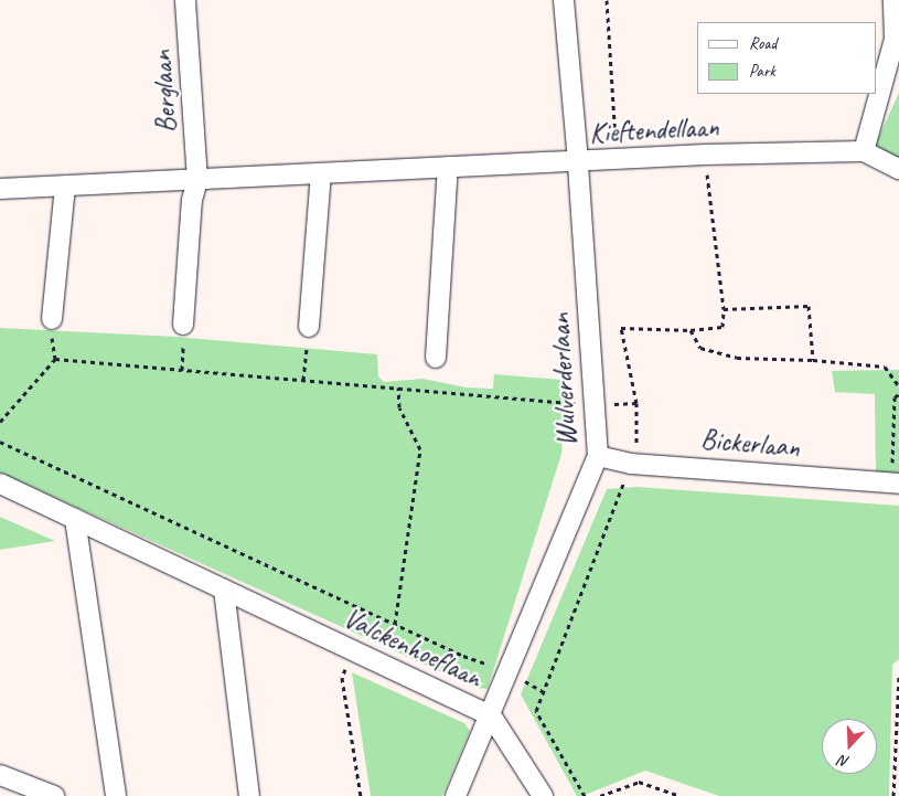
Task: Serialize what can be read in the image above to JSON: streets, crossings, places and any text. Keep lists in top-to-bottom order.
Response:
{
  "streets": {
    "street": [
      "Berglaan",
      "Kieftendellaan",
      "Wulverderlaan",
      "Bickerlaan",
      "Valckenhoeflaan"
    ]
  },
  "crossings": [
    ["Berglaan", "Kieftendellaan"],
    ["Kieftendellaan", "Wulverderlaan"],
    ["Wulverderlaan", "Bickerlaan"],
    ["Wulverderlaan", "Valckenhoeflaan"]
  ],
  "legend": ["Road", "Park"],
  "north": "bottom"
}
